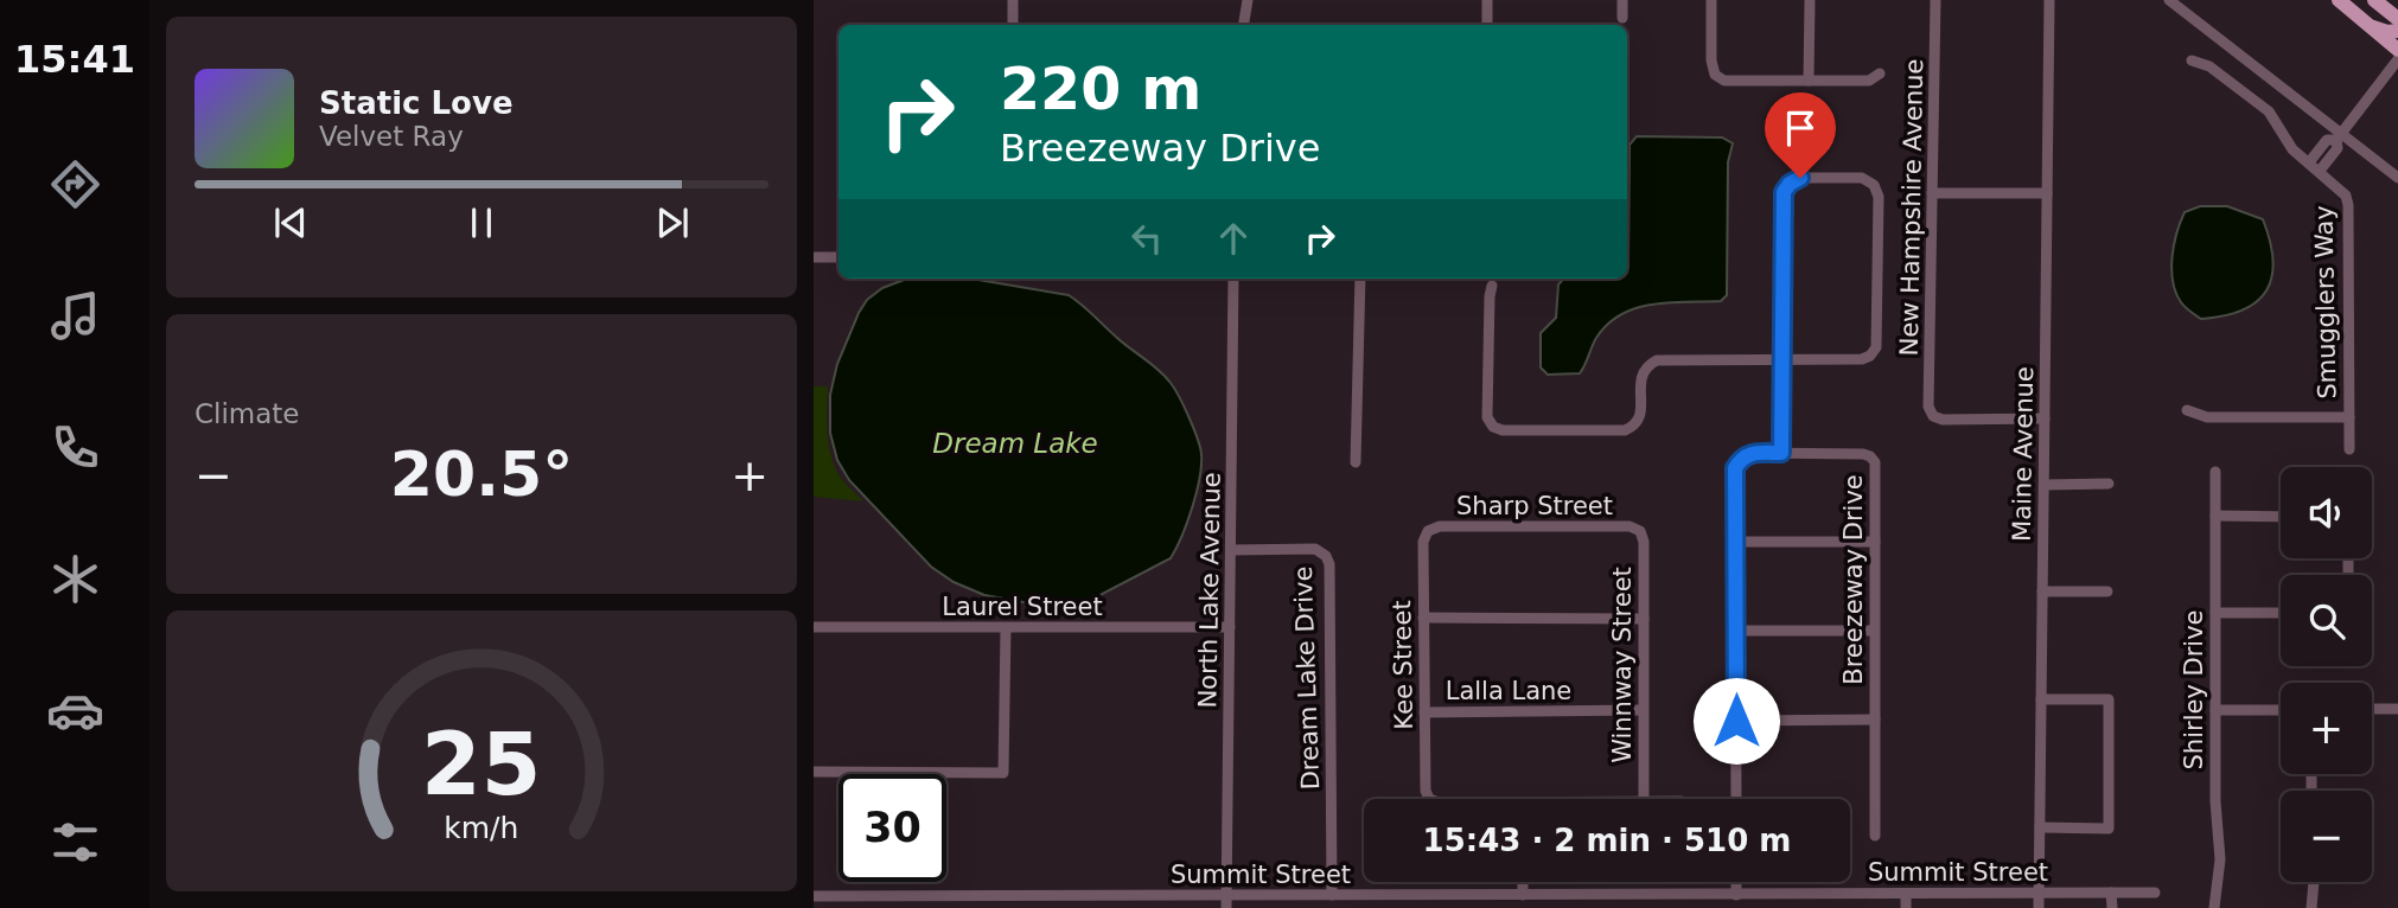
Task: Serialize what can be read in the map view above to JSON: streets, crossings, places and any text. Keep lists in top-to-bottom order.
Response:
{
  "streets": {
    "street": [
      "New Hampshire Avenue",
      "Smugglers Way",
      "Maine Avenue",
      "Sharp Street",
      "Breezeway Drive",
      "North Lake Avenue",
      "Laurel Street",
      "Kee Street",
      "Winnway Street",
      "Dream Lake Drive",
      "Shirley Drive",
      "Lalla Lane",
      "Summit Street"
    ]
  },
  "crossings": [
    ["New Hampshire Avenue", "Maine Avenue"],
    ["Maine Avenue", "Summit Street"],
    ["Sharp Street", "Kee Street"],
    ["Sharp Street", "Winnway Street"],
    ["North Lake Avenue", "Laurel Street"],
    ["North Lake Avenue", "Dream Lake Drive"],
    ["North Lake Avenue", "Summit Street"],
    ["Kee Street", "Lalla Lane"],
    ["Winnway Street", "Lalla Lane"],
    ["Dream Lake Drive", "Summit Street"]
  ],
  "water": ["Dream Lake"],
  "page": {
    "tabs": "15:41",
    "turn": ["220 m", "Breezeway Drive"],
    "song": ["Static Love", "Velvet Ray"],
    "tile": "Climate",
    "heat": ["−", "20.5°", "+"],
    "map_buttons": ["+", "−"],
    "limit": "30",
    "trip": "15:43 · 2 min · 510 m",
    "gauge": ["25", "km/h"]
  }
}
